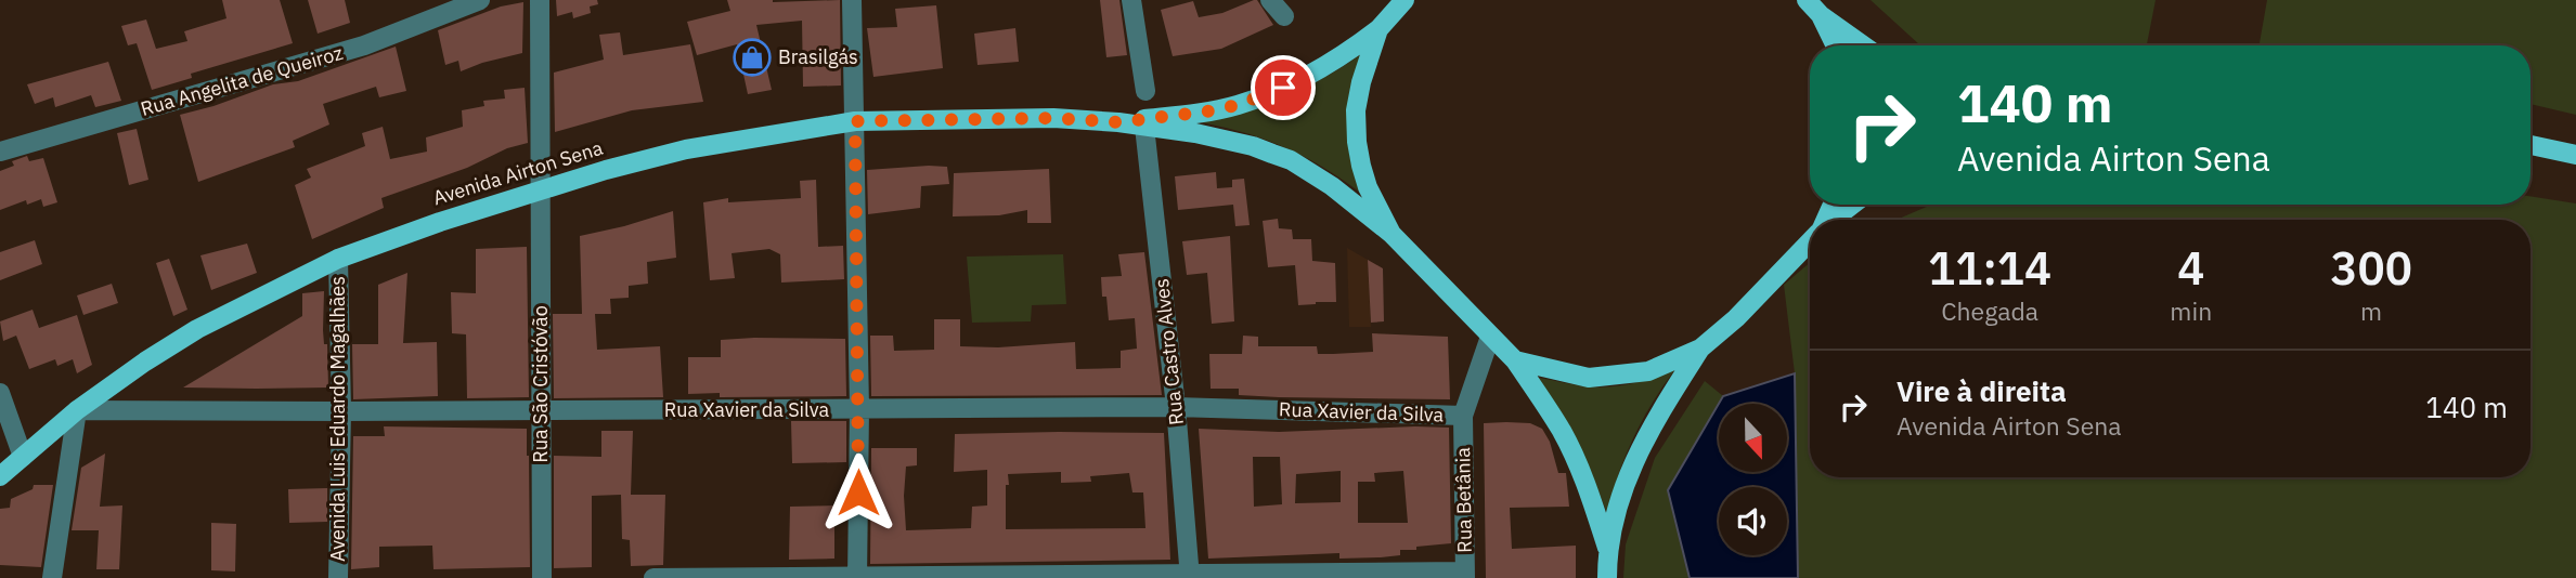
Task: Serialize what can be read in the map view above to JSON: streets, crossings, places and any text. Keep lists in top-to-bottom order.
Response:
{
  "streets": {
    "main road": ["Avenida Airton Sena"],
    "street": [
      "Rua Angelita de Queiroz",
      "Rua Castro Alves",
      "Rua São Cristóvão",
      "Rua Xavier da Silva",
      "Avenida Luis Eduardo Magalhães",
      "Rua Betânia"
    ]
  },
  "crossings": [
    ["Avenida Airton Sena", "Rua São Cristóvão"],
    ["Avenida Airton Sena", "Rua Xavier da Silva"],
    ["Avenida Airton Sena", "Avenida Luis Eduardo Magalhães"],
    ["Rua Castro Alves", "Rua Xavier da Silva"],
    ["Rua São Cristóvão", "Rua Xavier da Silva"],
    ["Rua Xavier da Silva", "Avenida Luis Eduardo Magalhães"],
    ["Rua Xavier da Silva", "Rua Betânia"]
  ],
  "places": {
    "shop": ["Brasilgás"]
  },
  "north": "bottom",
  "page": {
    "turn": ["140 m", "Avenida Airton Sena"],
    "eta": [
      "11:14",
      "Chegada",
      "4",
      "min",
      "300",
      "m"
    ],
    "list": [
      {
        "name": "Vire à direita",
        "note": "Avenida Airton Sena",
        "value": "140 m"
      }
    ]
  }
}
